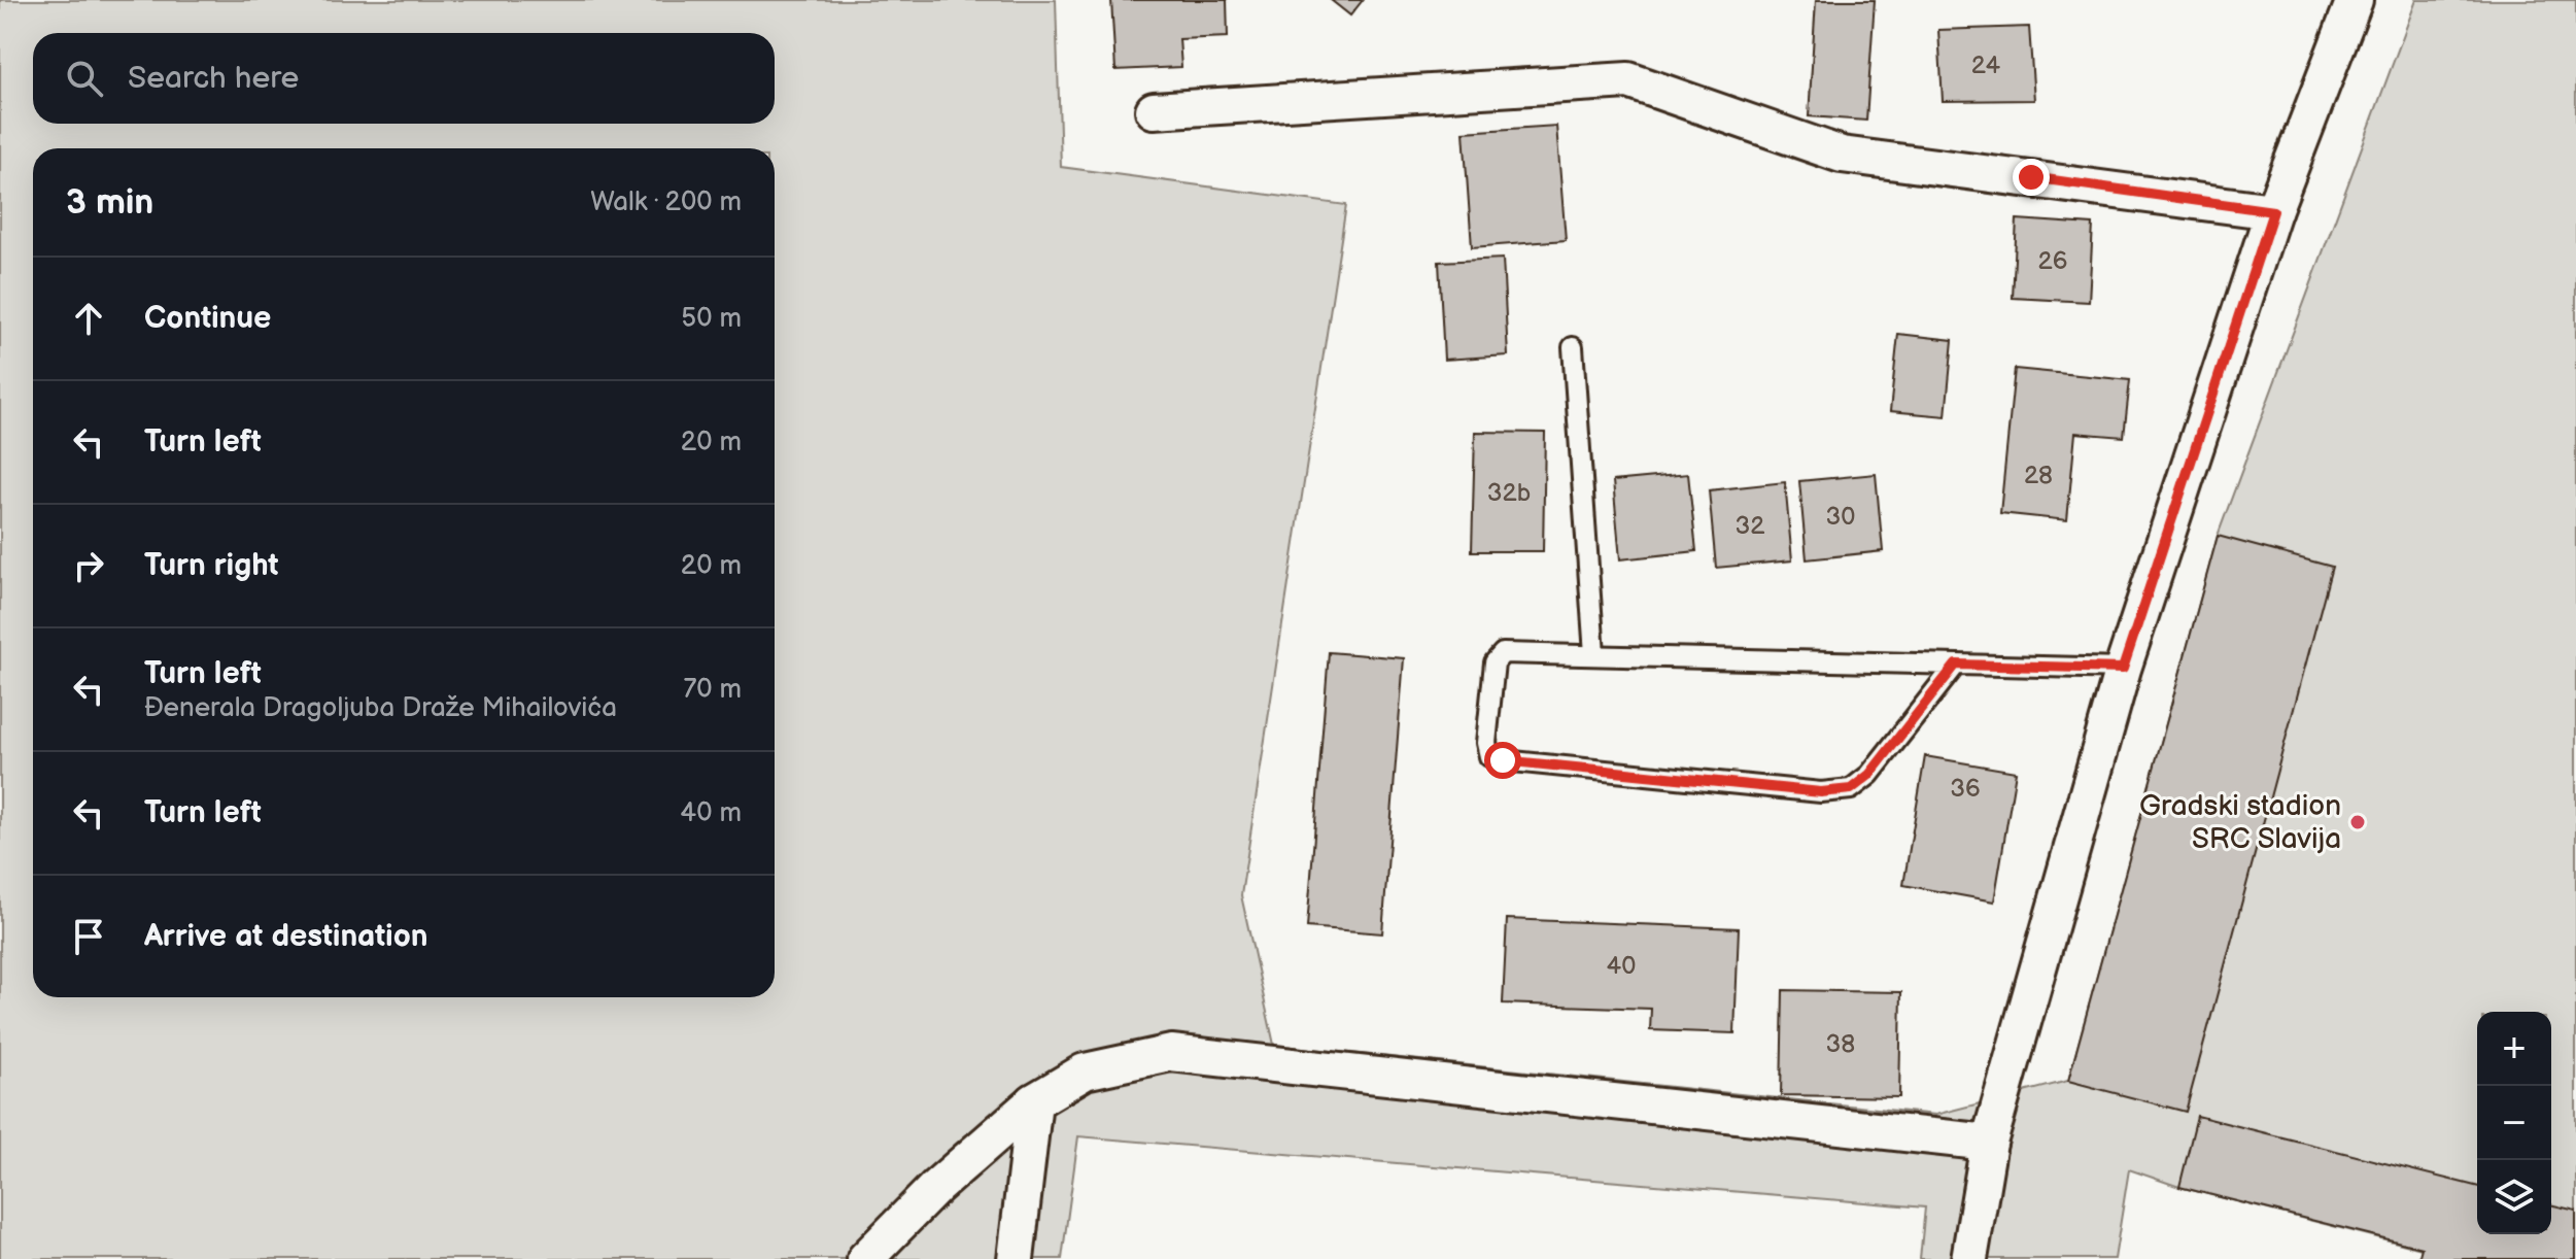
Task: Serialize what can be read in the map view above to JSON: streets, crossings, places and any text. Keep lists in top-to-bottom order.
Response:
{
  "places": ["Gradski stadion SRC Slavija"],
  "house_numbers": [
    "24",
    "26",
    "28",
    "32b",
    "30",
    "32",
    "36",
    "40",
    "38"
  ],
  "page": {
    "search": "Search here",
    "heading": ["3 min", "Walk · 200 m"],
    "list": [
      ["Continue", "50 m"],
      ["Turn left", "20 m"],
      ["Turn right", "20 m"],
      ["Turn left", "Đenerala Dragoljuba Draže Mihailovića", "70 m"],
      ["Turn left", "40 m"],
      "Arrive at destination"
    ],
    "map_buttons": ["+", "−"]
  }
}
